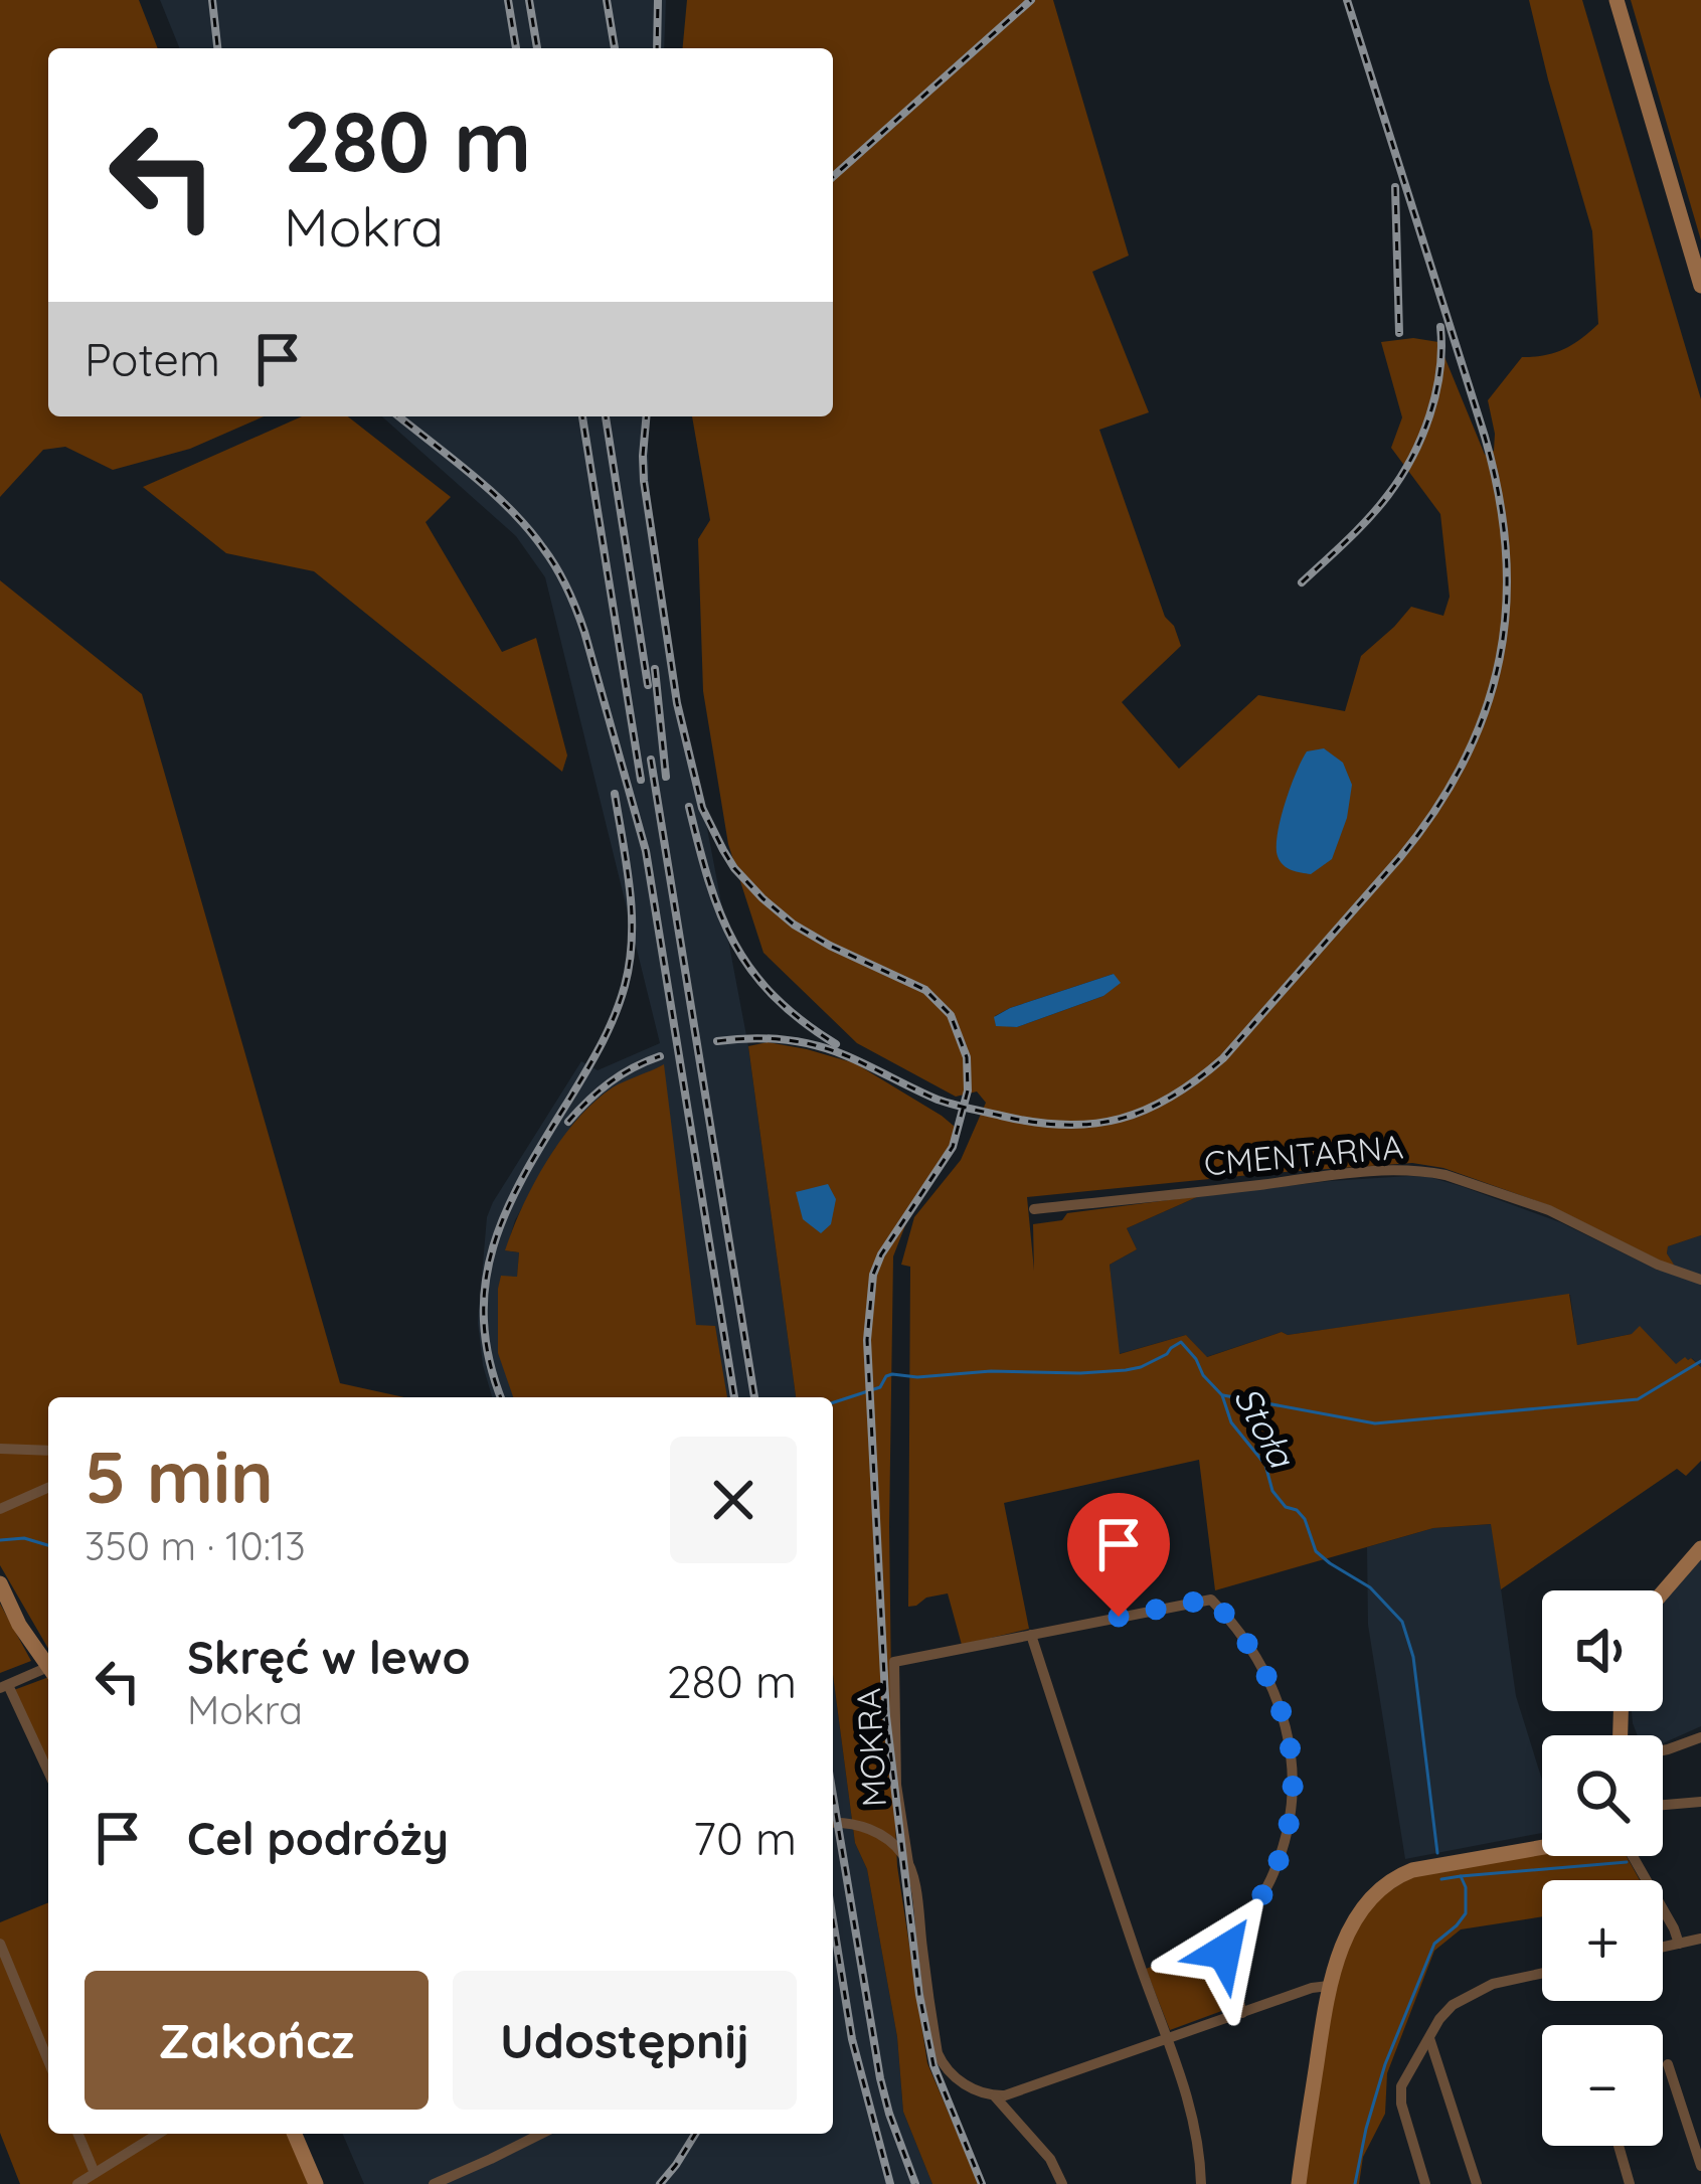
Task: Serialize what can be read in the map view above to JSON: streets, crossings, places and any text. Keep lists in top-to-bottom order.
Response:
{
  "streets": {
    "street": ["CMENTARNA", "MOKRA"]
  },
  "water": ["Stoła"],
  "page": {
    "turn": ["280 m", "Mokra"],
    "then": "Potem",
    "heading": ["5 min", "350 m · 10:13"],
    "map_buttons": ["+", "−"],
    "list": [
      {
        "name": "Skręć w lewo",
        "note": "Mokra",
        "value": "280 m"
      },
      {
        "name": "Cel podróży",
        "value": "70 m"
      }
    ],
    "buttons": ["Zakończ", "Udostępnij"]
  }
}
